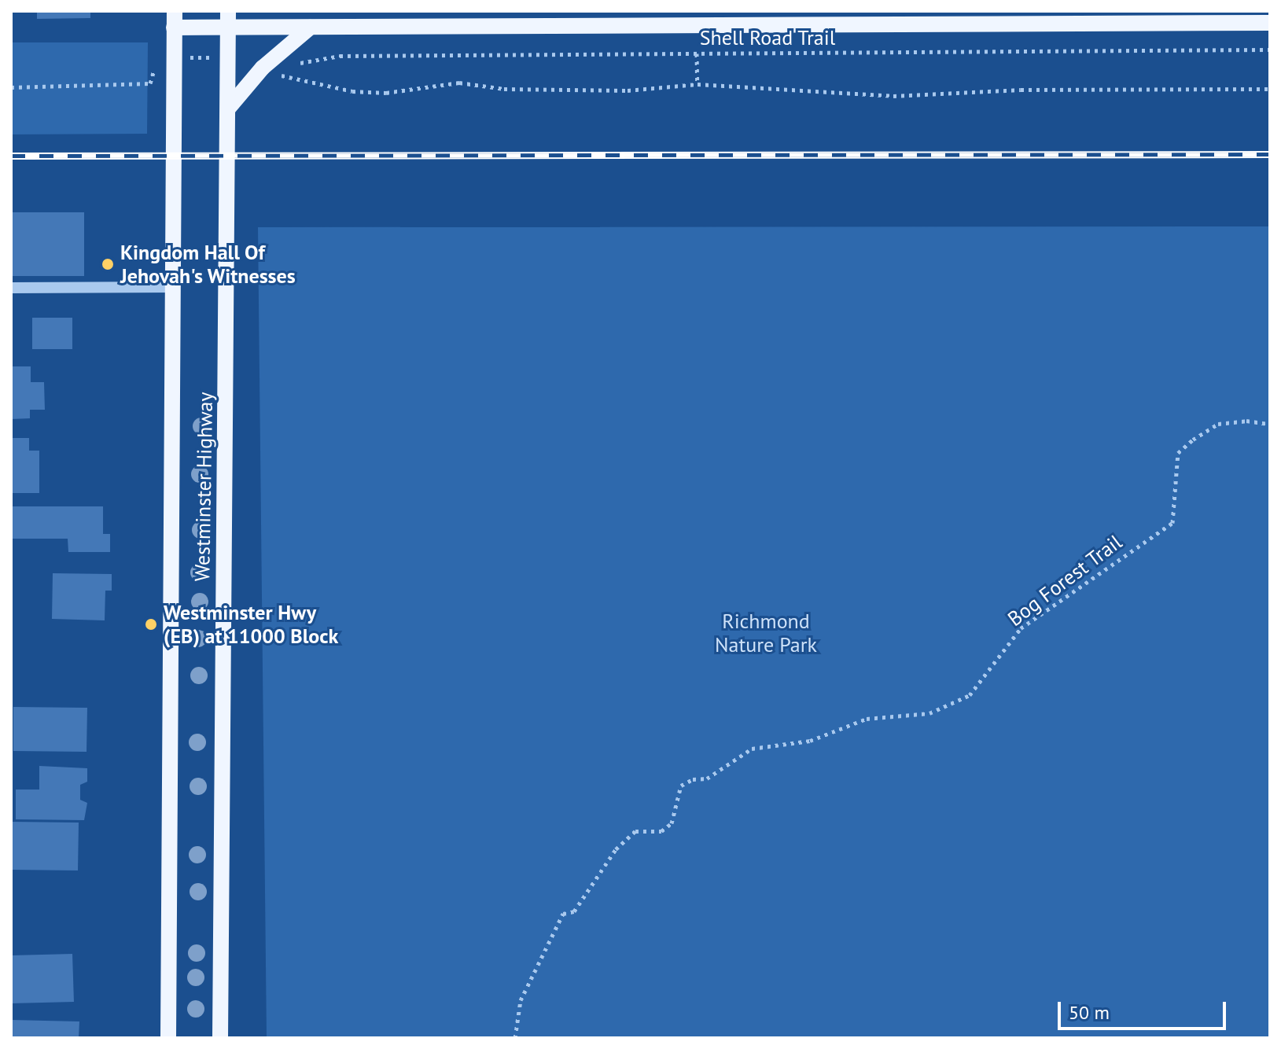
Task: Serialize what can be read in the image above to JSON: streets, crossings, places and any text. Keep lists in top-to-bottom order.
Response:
{
  "streets": {
    "main road": ["Westminster Highway"],
    "path": ["Shell Road Trail", "Bog Forest Trail"]
  },
  "parks": ["Richmond Nature Park"],
  "places": ["Kingdom Hall Of Jehovah's Witnesses", "Westminster Hwy (EB) at 11000 Block"],
  "scale_bar": "50 m"
}
